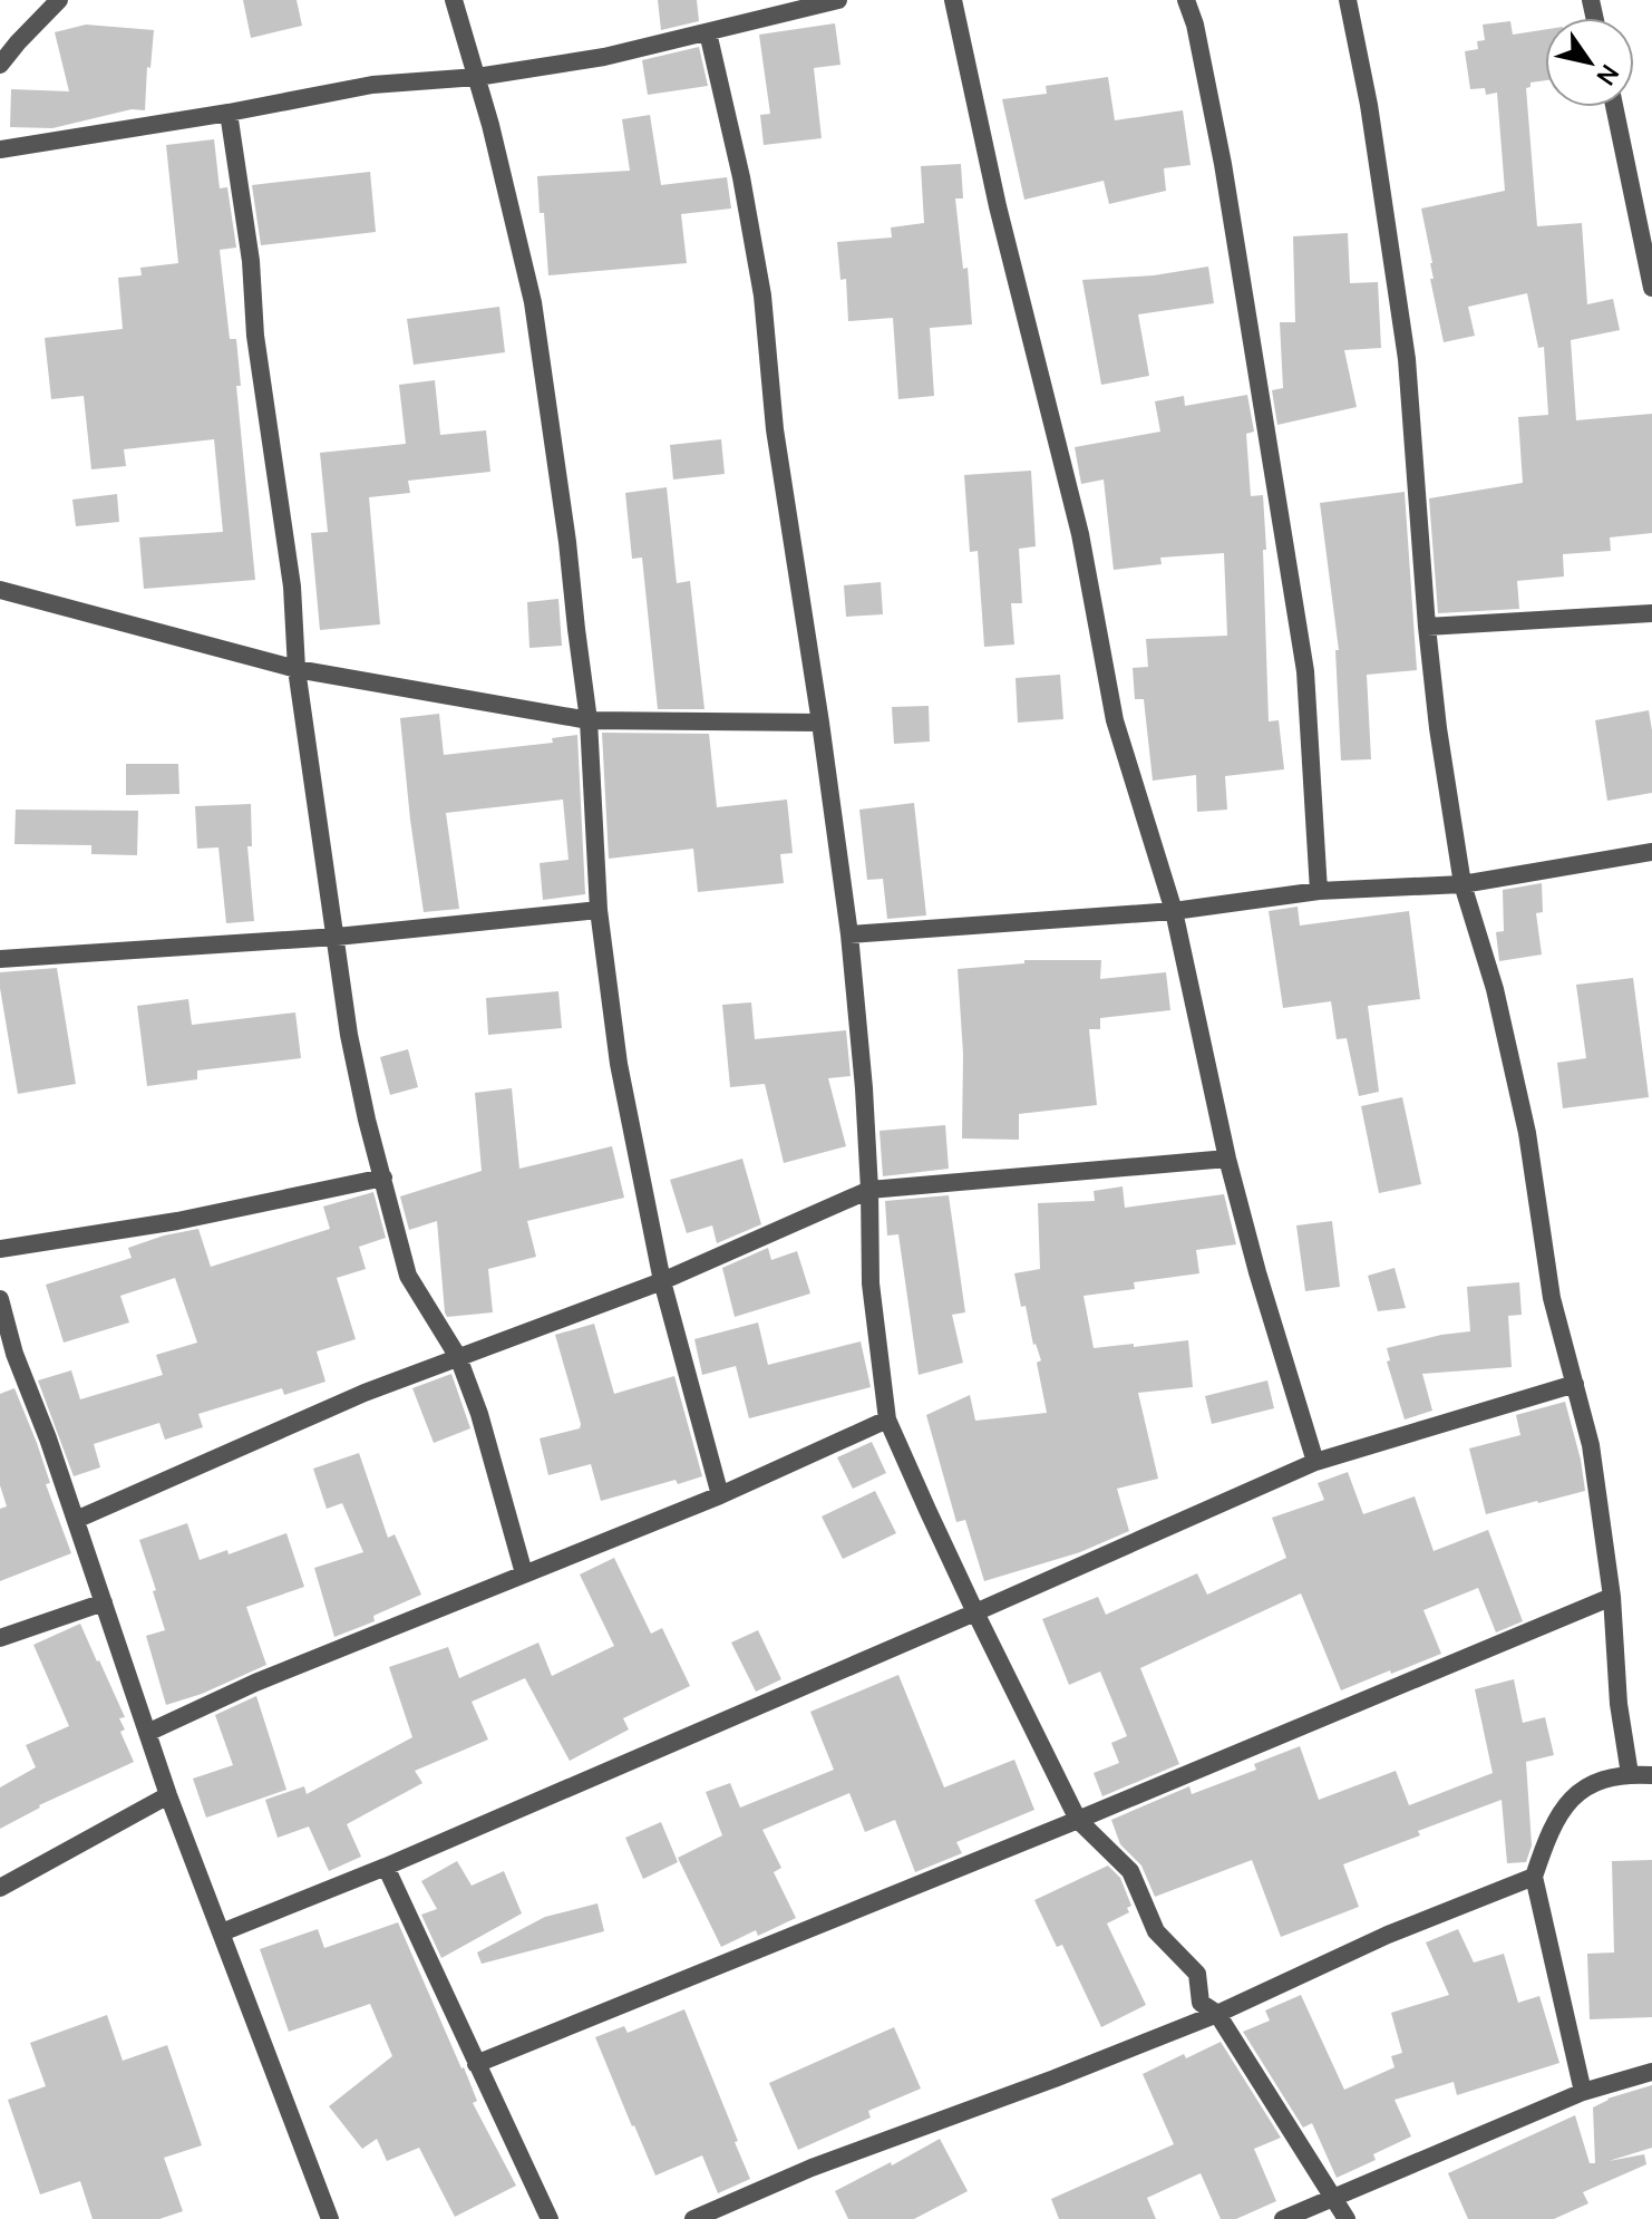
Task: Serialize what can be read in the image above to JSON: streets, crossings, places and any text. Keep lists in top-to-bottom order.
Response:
{
  "north": "bottom right"
}
